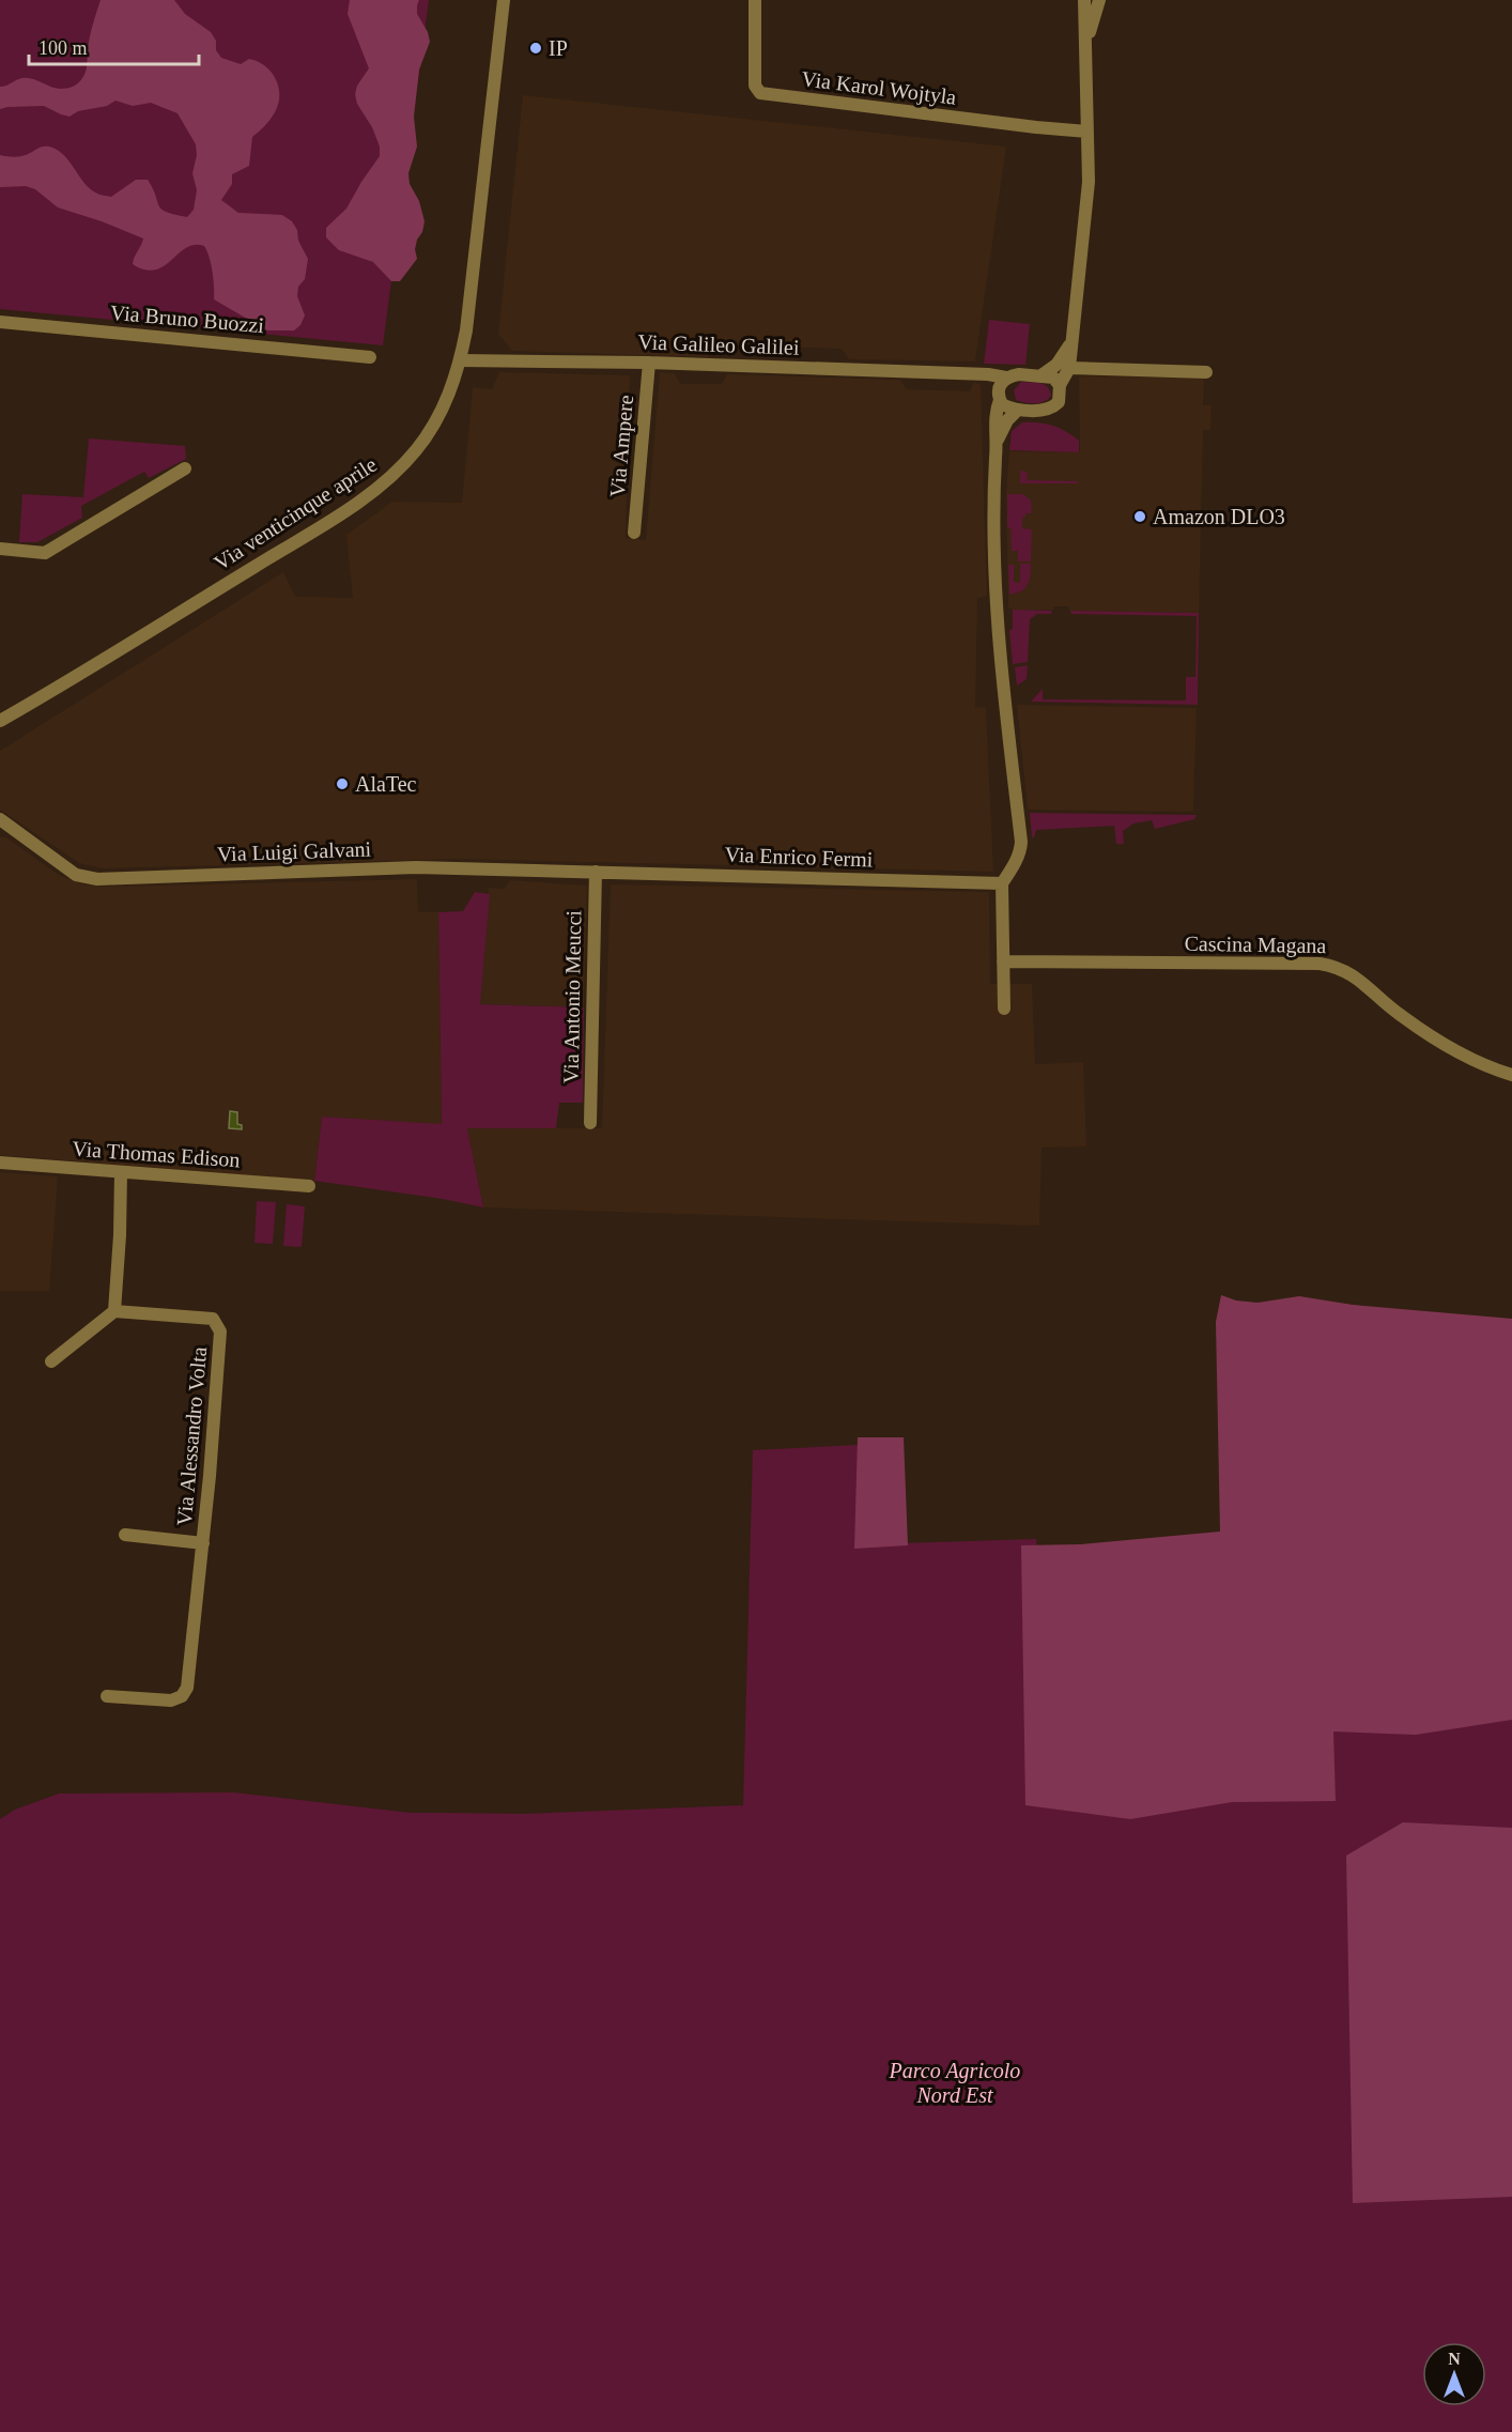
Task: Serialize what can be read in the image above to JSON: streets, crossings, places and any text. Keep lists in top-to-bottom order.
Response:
{
  "streets": {
    "street": [
      "Via Karol Wojtyla",
      "Via Bruno Buozzi",
      "Via Galileo Galilei",
      "Via Ampere",
      "Via venticinque aprile",
      "Via Luigi Galvani",
      "Via Enrico Fermi",
      "Cascina Magana",
      "Via Antonio Meucci",
      "Via Thomas Edison",
      "Via Alessandro Volta"
    ]
  },
  "crossings": [
    ["Via Galileo Galilei", "Via Ampere"],
    ["Via Galileo Galilei", "Via venticinque aprile"],
    ["Via Luigi Galvani", "Via Enrico Fermi"],
    ["Via Luigi Galvani", "Via Antonio Meucci"],
    ["Via Enrico Fermi", "Via Antonio Meucci"]
  ],
  "parks": ["Parco Agricolo Nord Est"],
  "places": ["IP", "Amazon DLO3", "AlaTec"],
  "scale_bar": "100 m",
  "north": "top"
}
